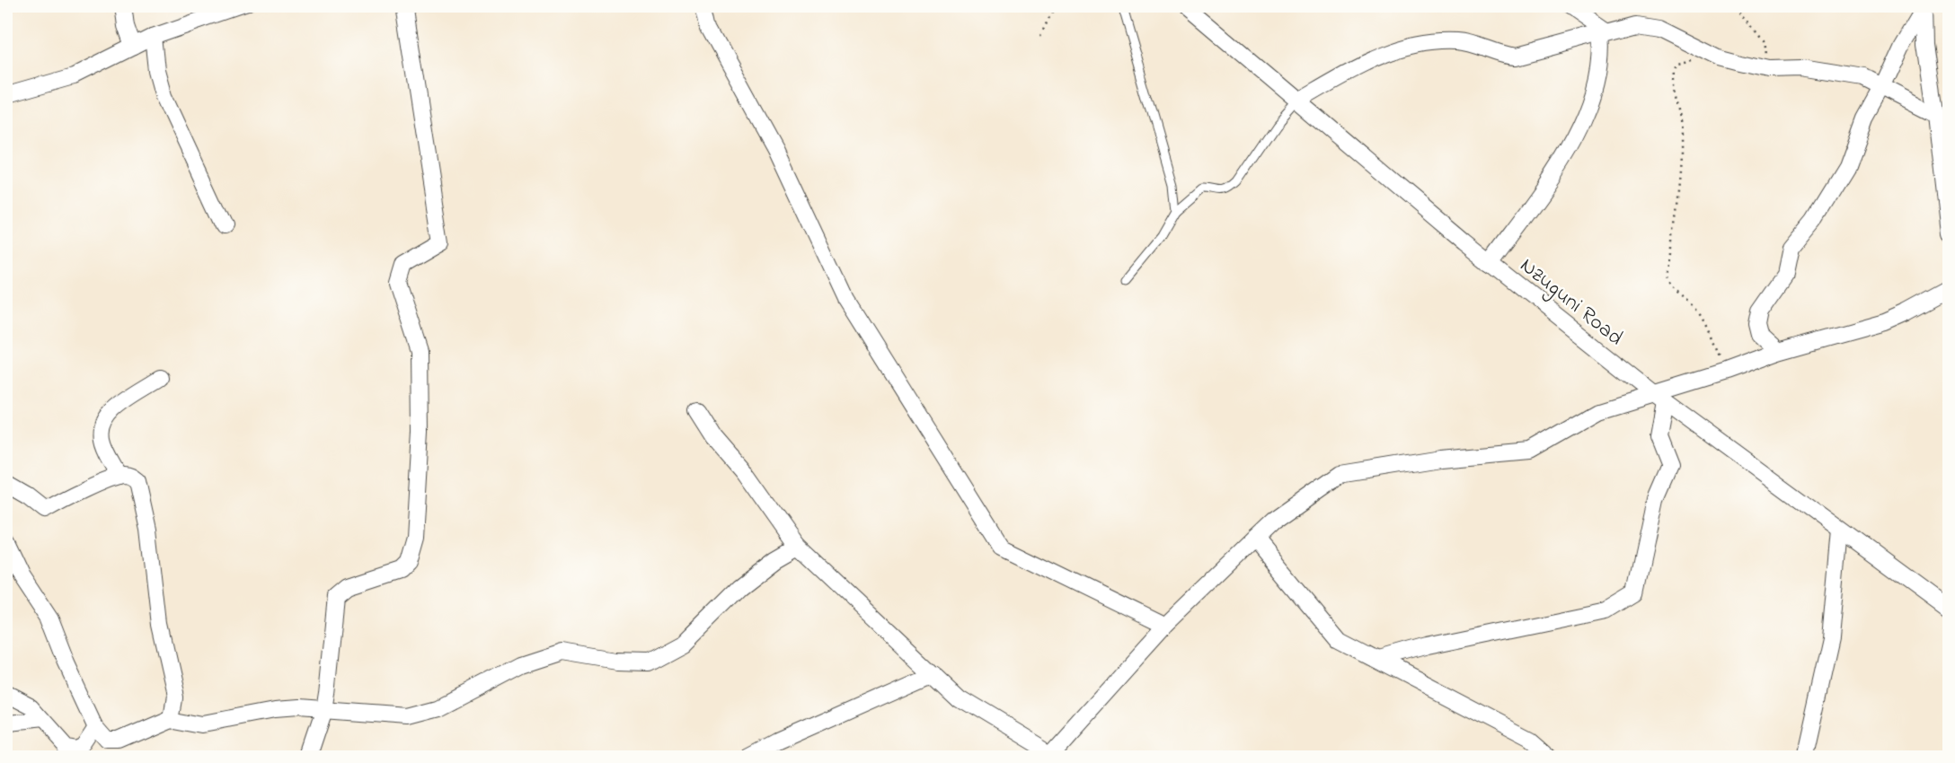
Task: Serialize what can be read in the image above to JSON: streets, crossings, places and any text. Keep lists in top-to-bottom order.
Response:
{
  "streets": {
    "street": ["Nzuguni Road"]
  }
}
